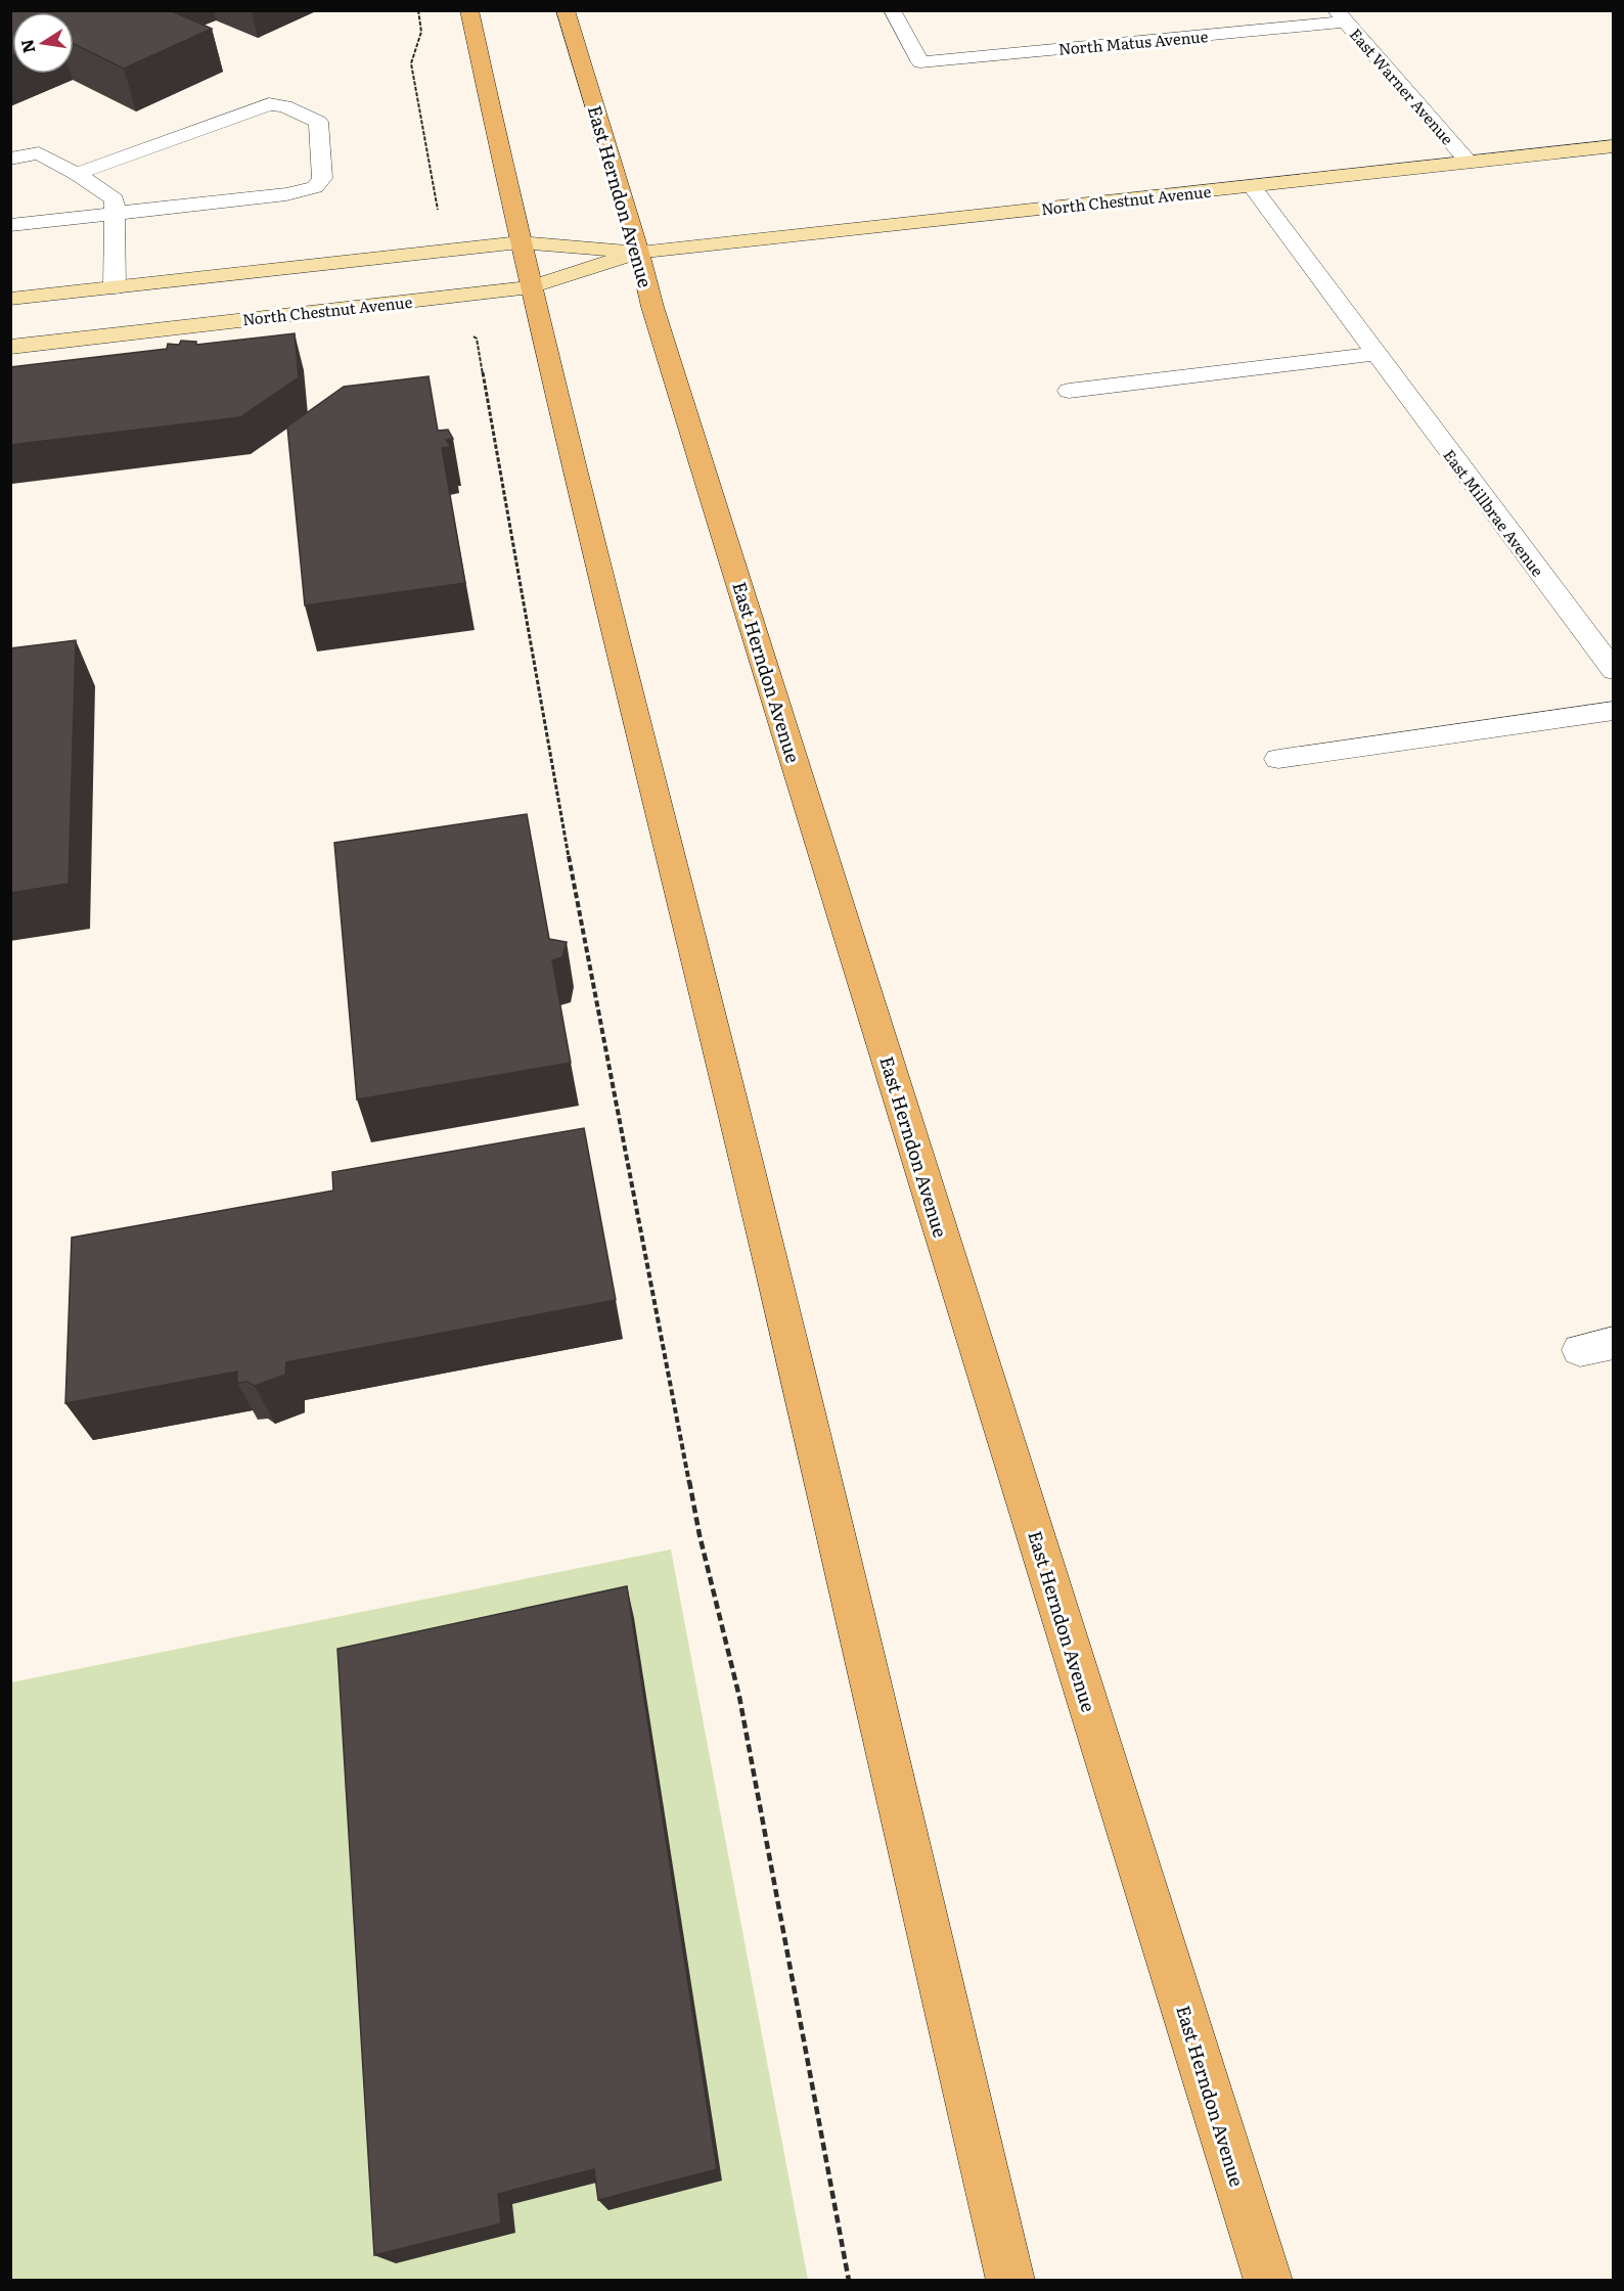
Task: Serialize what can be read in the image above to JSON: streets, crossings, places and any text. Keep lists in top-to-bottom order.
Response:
{
  "streets": {
    "main road": ["East Herndon Avenue", "North Chestnut Avenue"],
    "street": ["North Matus Avenue", "East Warner Avenue", "East Millbrae Avenue"]
  },
  "crossings": [
    ["North Matus Avenue", "East Warner Avenue"],
    ["East Warner Avenue", "North Chestnut Avenue"],
    ["East Herndon Avenue", "North Chestnut Avenue"],
    ["North Chestnut Avenue", "East Millbrae Avenue"]
  ],
  "north": "left"
}
